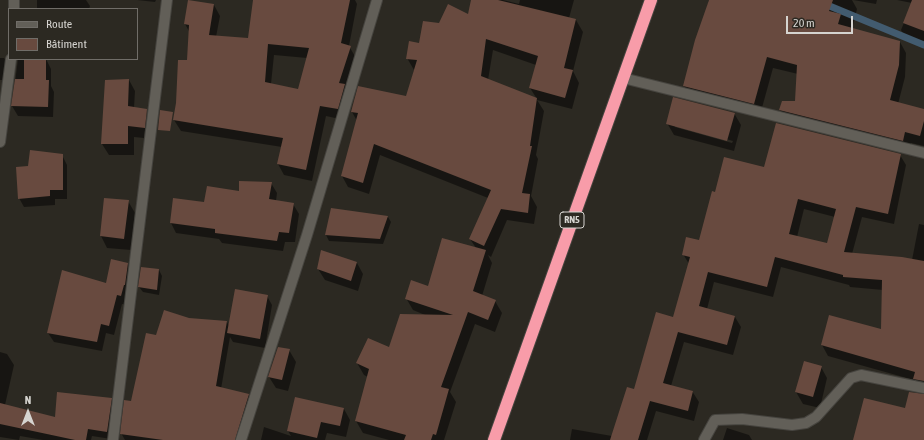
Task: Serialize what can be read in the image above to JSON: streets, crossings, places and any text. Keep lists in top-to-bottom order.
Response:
{
  "streets": {
    "highway": ["RN5"]
  },
  "legend": ["Route", "Bâtiment"],
  "scale_bar": "20 m",
  "north": "top"
}
